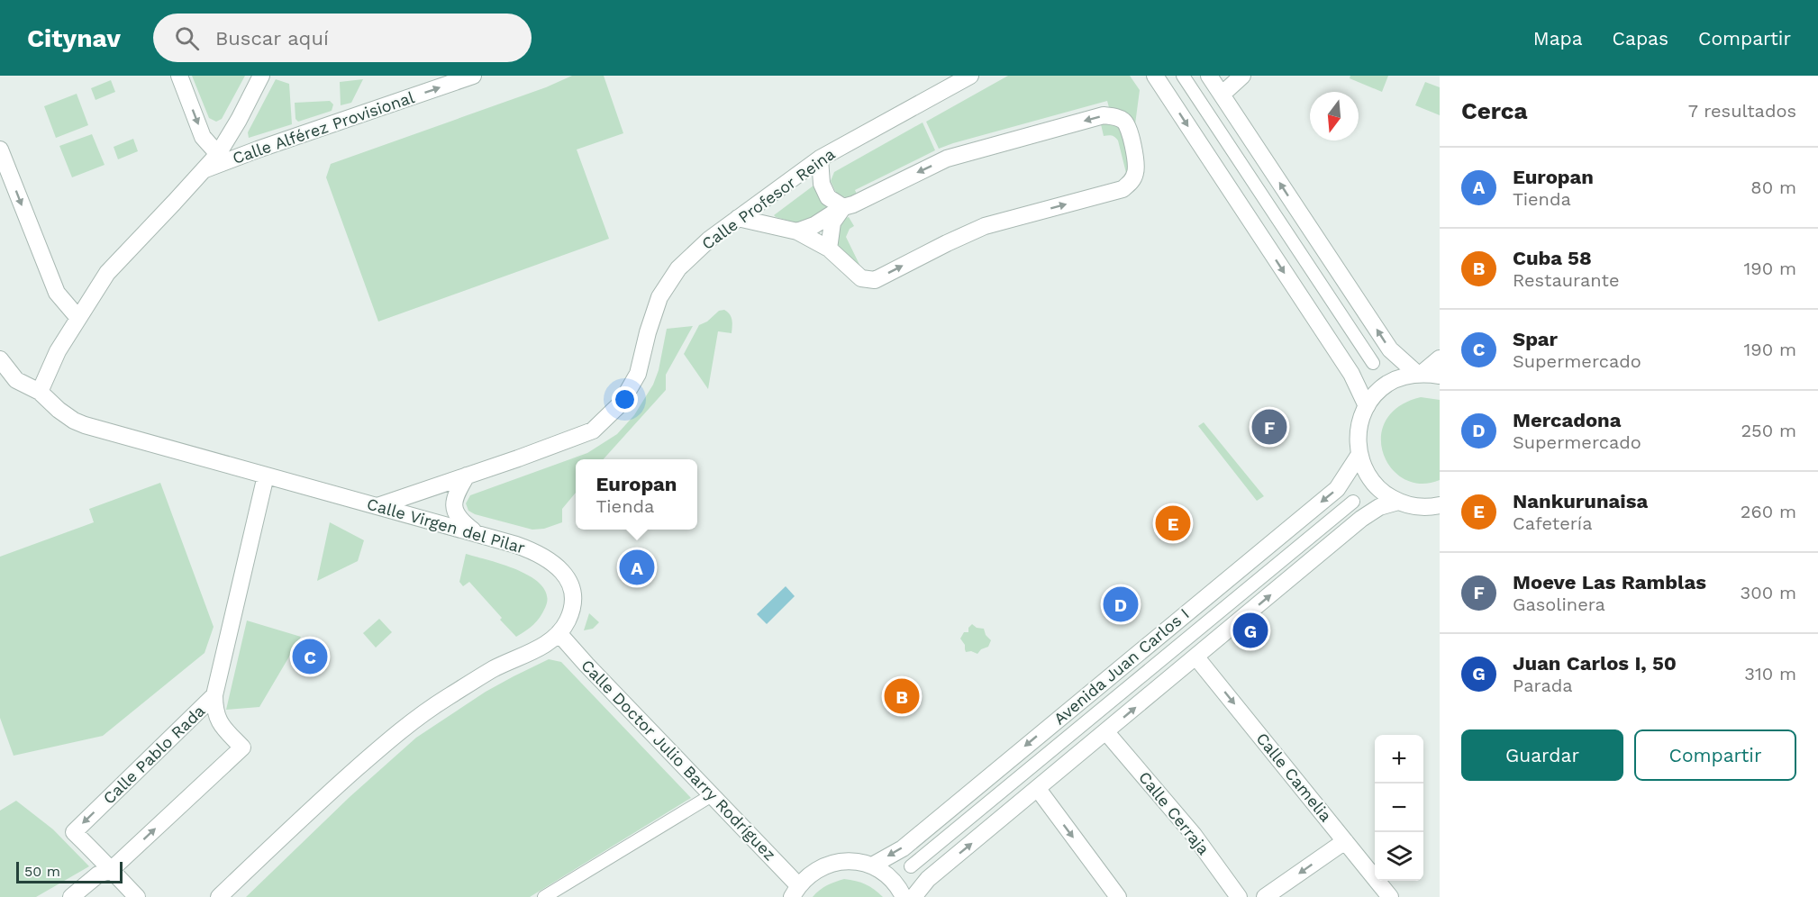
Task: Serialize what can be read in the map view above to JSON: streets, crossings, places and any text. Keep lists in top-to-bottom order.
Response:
{
  "streets": {
    "street": [
      "Calle Alférez Provisional",
      "Calle Profesor Reina",
      "Calle Virgen del Pilar",
      "Avenida Juan Carlos I",
      "Calle Pablo Rada",
      "Calle Doctor Julio Barry Rodríguez",
      "Calle Camelia",
      "Calle Cerraja"
    ]
  },
  "crossings": [
    ["Calle Profesor Reina", "Calle Virgen del Pilar"],
    ["Calle Virgen del Pilar", "Calle Doctor Julio Barry Rodríguez"]
  ],
  "one_way": ["Calle Alférez Provisional", "Calle Camelia"],
  "scale_bar": "50 m",
  "north": "bottom",
  "page": {
    "header": "Citynav",
    "search": "Buscar aquí",
    "nav": ["Mapa", "Capas", "Compartir"],
    "heading": ["Cerca", "7 resultados"],
    "list": [
      {
        "mark": "A",
        "name": "Europan",
        "note": "Tienda",
        "value": "80 m"
      },
      {
        "mark": "B",
        "name": "Cuba 58",
        "note": "Restaurante",
        "value": "190 m"
      },
      {
        "mark": "C",
        "name": "Spar",
        "note": "Supermercado",
        "value": "190 m"
      },
      {
        "mark": "D",
        "name": "Mercadona",
        "note": "Supermercado",
        "value": "250 m"
      },
      {
        "mark": "E",
        "name": "Nankurunaisa",
        "note": "Cafetería",
        "value": "260 m"
      },
      {
        "mark": "F",
        "name": "Moeve Las Ramblas",
        "note": "Gasolinera",
        "value": "300 m"
      },
      {
        "mark": "G",
        "name": "Juan Carlos I, 50",
        "note": "Parada",
        "value": "310 m"
      }
    ],
    "pins": [
      "F",
      "E",
      "A",
      "D",
      "G",
      "C",
      "B"
    ],
    "popup": ["Europan", "Tienda"],
    "buttons": ["Guardar", "Compartir"],
    "map_buttons": ["+", "−"],
    "scale": "50 m"
  }
}
